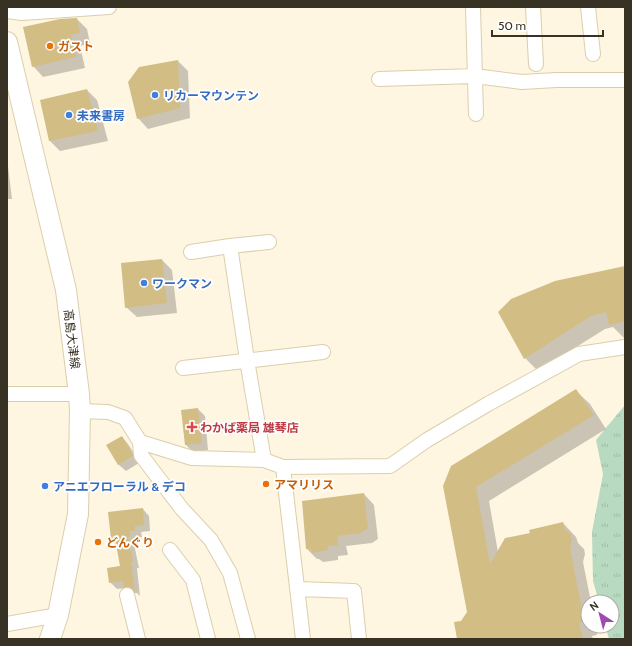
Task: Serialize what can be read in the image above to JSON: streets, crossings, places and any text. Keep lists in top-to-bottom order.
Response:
{
  "streets": {
    "main road": ["高島大津線"]
  },
  "places": {
    "other": [
      "ガスト",
      "リカーマウンテン",
      "未来書房",
      "ワークマン",
      "アマリリス",
      "アニエフローラル & デコ",
      "どんぐり"
    ],
    "health": ["わかば薬局 雄琴店"]
  },
  "scale_bar": "50 m",
  "north": "top left"
}
